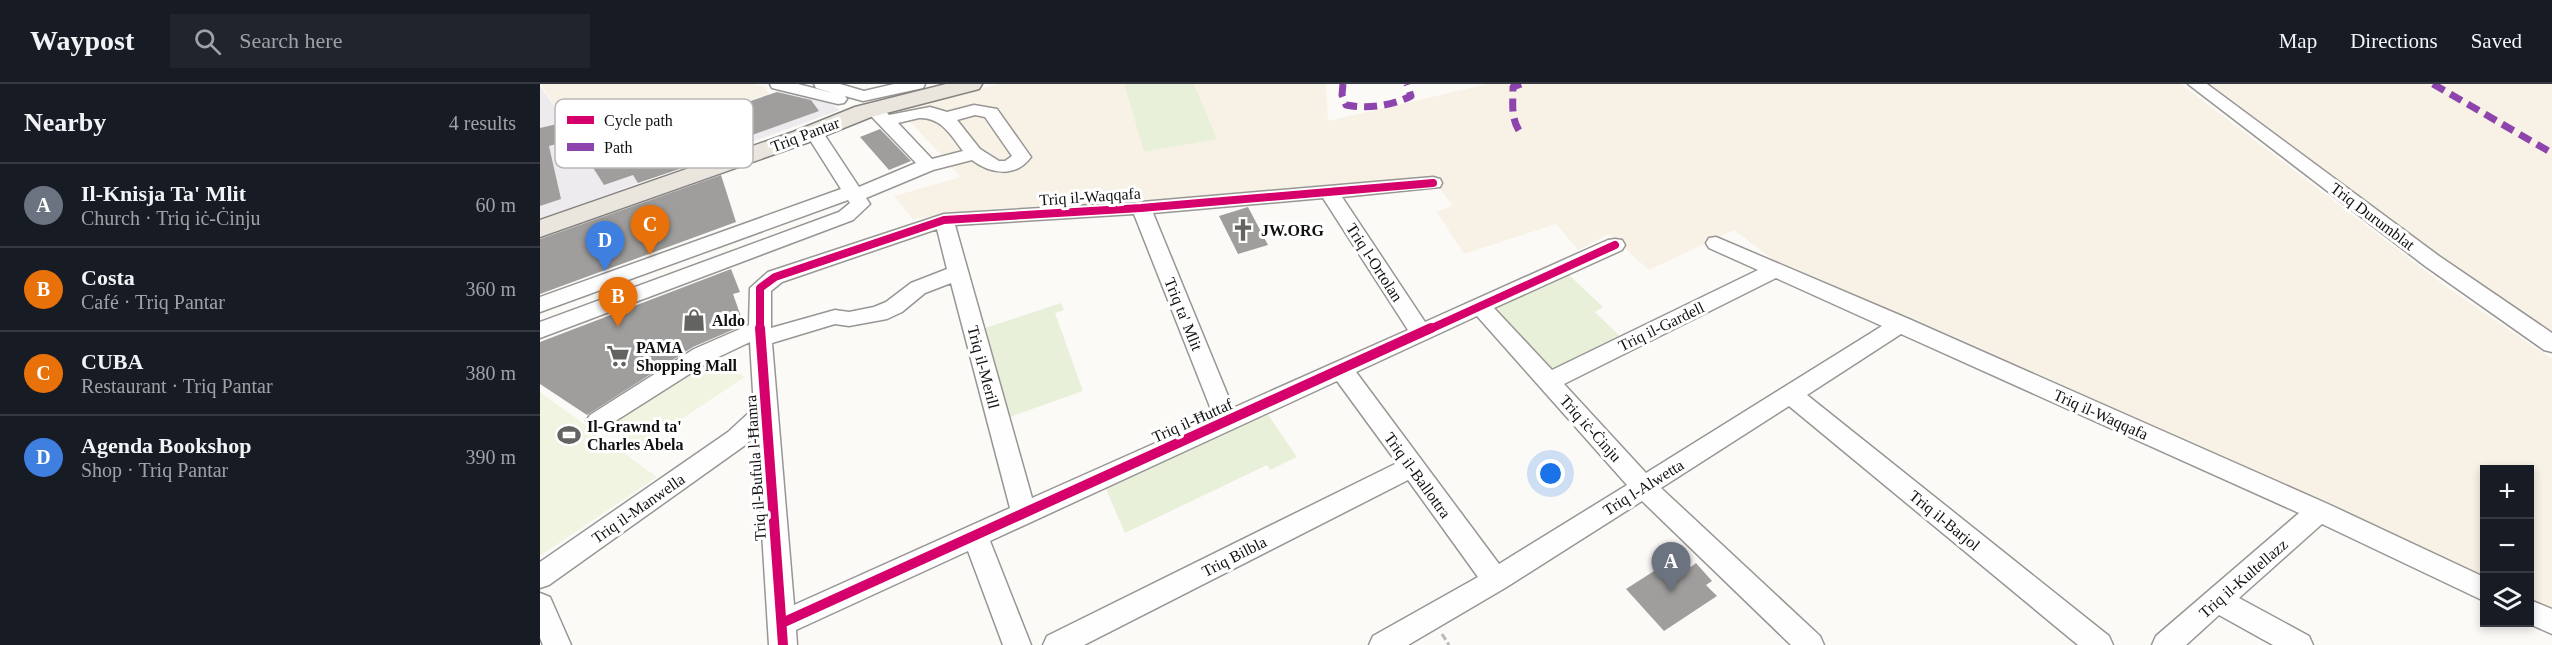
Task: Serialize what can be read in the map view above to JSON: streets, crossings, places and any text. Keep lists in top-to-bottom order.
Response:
{
  "streets": {
    "main road": ["Triq Pantar"],
    "street": [
      "Triq il-Waqqafa",
      "Triq Durumblat",
      "Triq l-Ortolan",
      "Triq ta' Mlit",
      "Triq il-Gardell",
      "Triq il-Merill",
      "Triq il-Ħuttaf",
      "Triq iċ-Ċinju",
      "Triq il-Bufula l-Ħamra",
      "Triq il-Ballottra",
      "Triq l-Alwetta",
      "Triq il-Manwella",
      "Triq il-Barjol",
      "Triq Bilbla",
      "Triq il-Kultellazz"
    ]
  },
  "crossings": [
    ["Triq il-Waqqafa", "Triq l-Ortolan"],
    ["Triq il-Waqqafa", "Triq ta' Mlit"],
    ["Triq il-Waqqafa", "Triq il-Gardell"],
    ["Triq il-Waqqafa", "Triq il-Merill"],
    ["Triq il-Waqqafa", "Triq il-Bufula l-Ħamra"],
    ["Triq il-Waqqafa", "Triq l-Alwetta"],
    ["Triq il-Waqqafa", "Triq il-Kultellazz"],
    ["Triq l-Ortolan", "Triq il-Ħuttaf"],
    ["Triq ta' Mlit", "Triq il-Ħuttaf"],
    ["Triq il-Gardell", "Triq iċ-Ċinju"],
    ["Triq il-Merill", "Triq il-Ħuttaf"],
    ["Triq il-Ħuttaf", "Triq iċ-Ċinju"],
    ["Triq il-Ħuttaf", "Triq il-Bufula l-Ħamra"],
    ["Triq il-Ħuttaf", "Triq il-Ballottra"],
    ["Triq iċ-Ċinju", "Triq l-Alwetta"],
    ["Triq il-Bufula l-Ħamra", "Triq il-Manwella"],
    ["Triq il-Ballottra", "Triq l-Alwetta"],
    ["Triq il-Ballottra", "Triq Bilbla"],
    ["Triq l-Alwetta", "Triq il-Barjol"]
  ],
  "places": {
    "church": ["JW.ORG"],
    "shop": ["Aldo"],
    "supermarket": ["PAMA Shopping Mall"],
    "sports": ["Il-Grawnd ta' Charles Abela"]
  },
  "legend": ["Cycle path", "Path"],
  "page": {
    "header": "Waypost",
    "search": "Search here",
    "nav": ["Map", "Directions", "Saved"],
    "heading": ["Nearby", "4 results"],
    "list": [
      {
        "mark": "A",
        "name": "Il-Knisja Ta' Mlit",
        "note": "Church · Triq iċ-Ċinju",
        "value": "60 m"
      },
      {
        "mark": "B",
        "name": "Costa",
        "note": "Café · Triq Pantar",
        "value": "360 m"
      },
      {
        "mark": "C",
        "name": "CUBA",
        "note": "Restaurant · Triq Pantar",
        "value": "380 m"
      },
      {
        "mark": "D",
        "name": "Agenda Bookshop",
        "note": "Shop · Triq Pantar",
        "value": "390 m"
      }
    ],
    "pins": [
      "C",
      "D",
      "B",
      "A"
    ],
    "map_buttons": ["+", "−"]
  }
}
